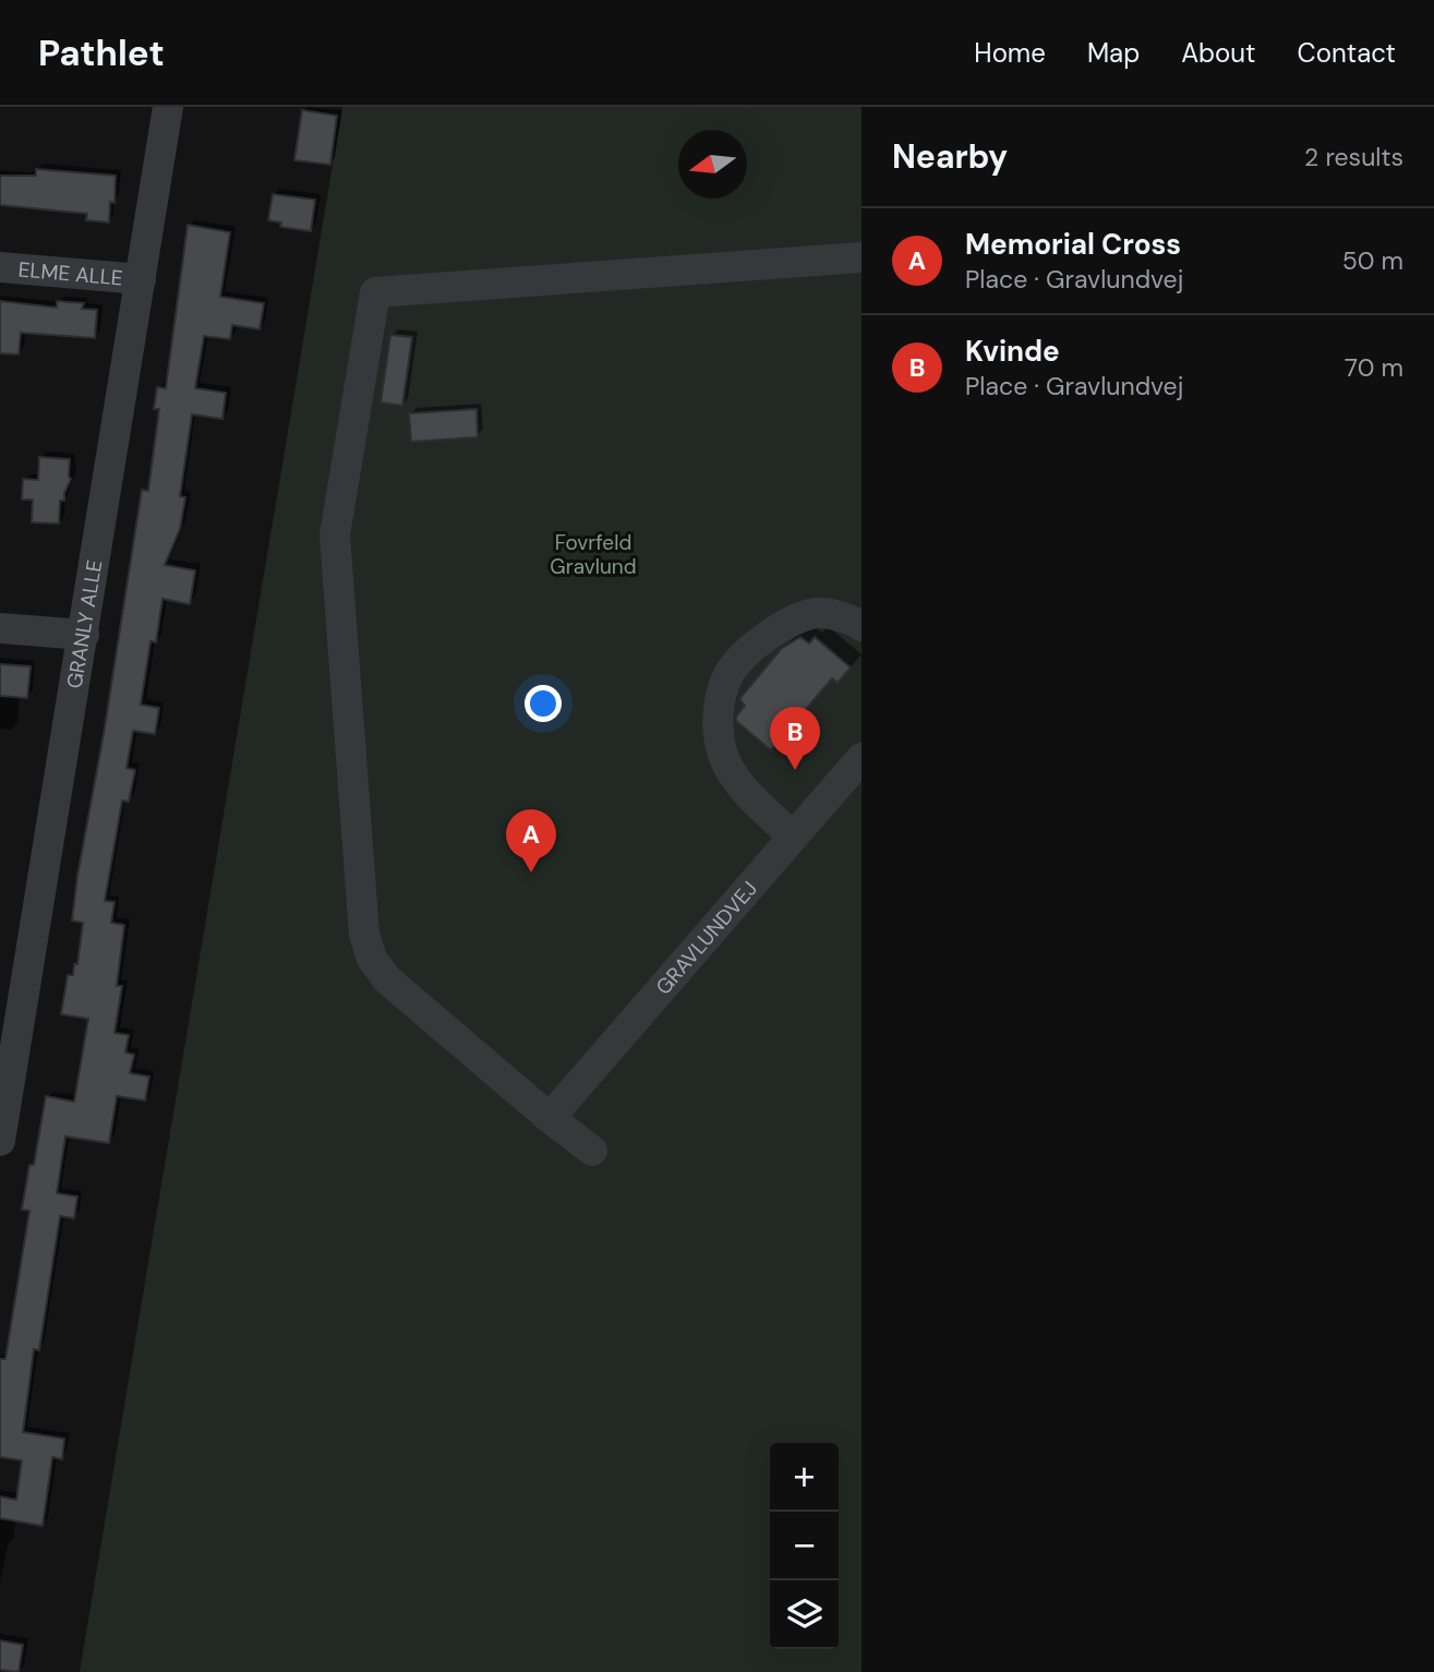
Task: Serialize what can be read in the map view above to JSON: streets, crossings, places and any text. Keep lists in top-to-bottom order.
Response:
{
  "streets": {
    "street": ["ELME ALLE", "GRANLY ALLE", "GRAVLUNDVEJ"]
  },
  "crossings": [
    ["ELME ALLE", "GRANLY ALLE"]
  ],
  "parks": ["Fovrfeld Gravlund"],
  "north": "left",
  "page": {
    "header": "Pathlet",
    "nav": [
      "Home",
      "Map",
      "About",
      "Contact"
    ],
    "heading": ["Nearby", "2 results"],
    "list": [
      {
        "mark": "A",
        "name": "Memorial Cross",
        "note": "Place · Gravlundvej",
        "value": "50 m"
      },
      {
        "mark": "B",
        "name": "Kvinde",
        "note": "Place · Gravlundvej",
        "value": "70 m"
      }
    ],
    "pins": ["B", "A"],
    "map_buttons": ["+", "−"]
  }
}
